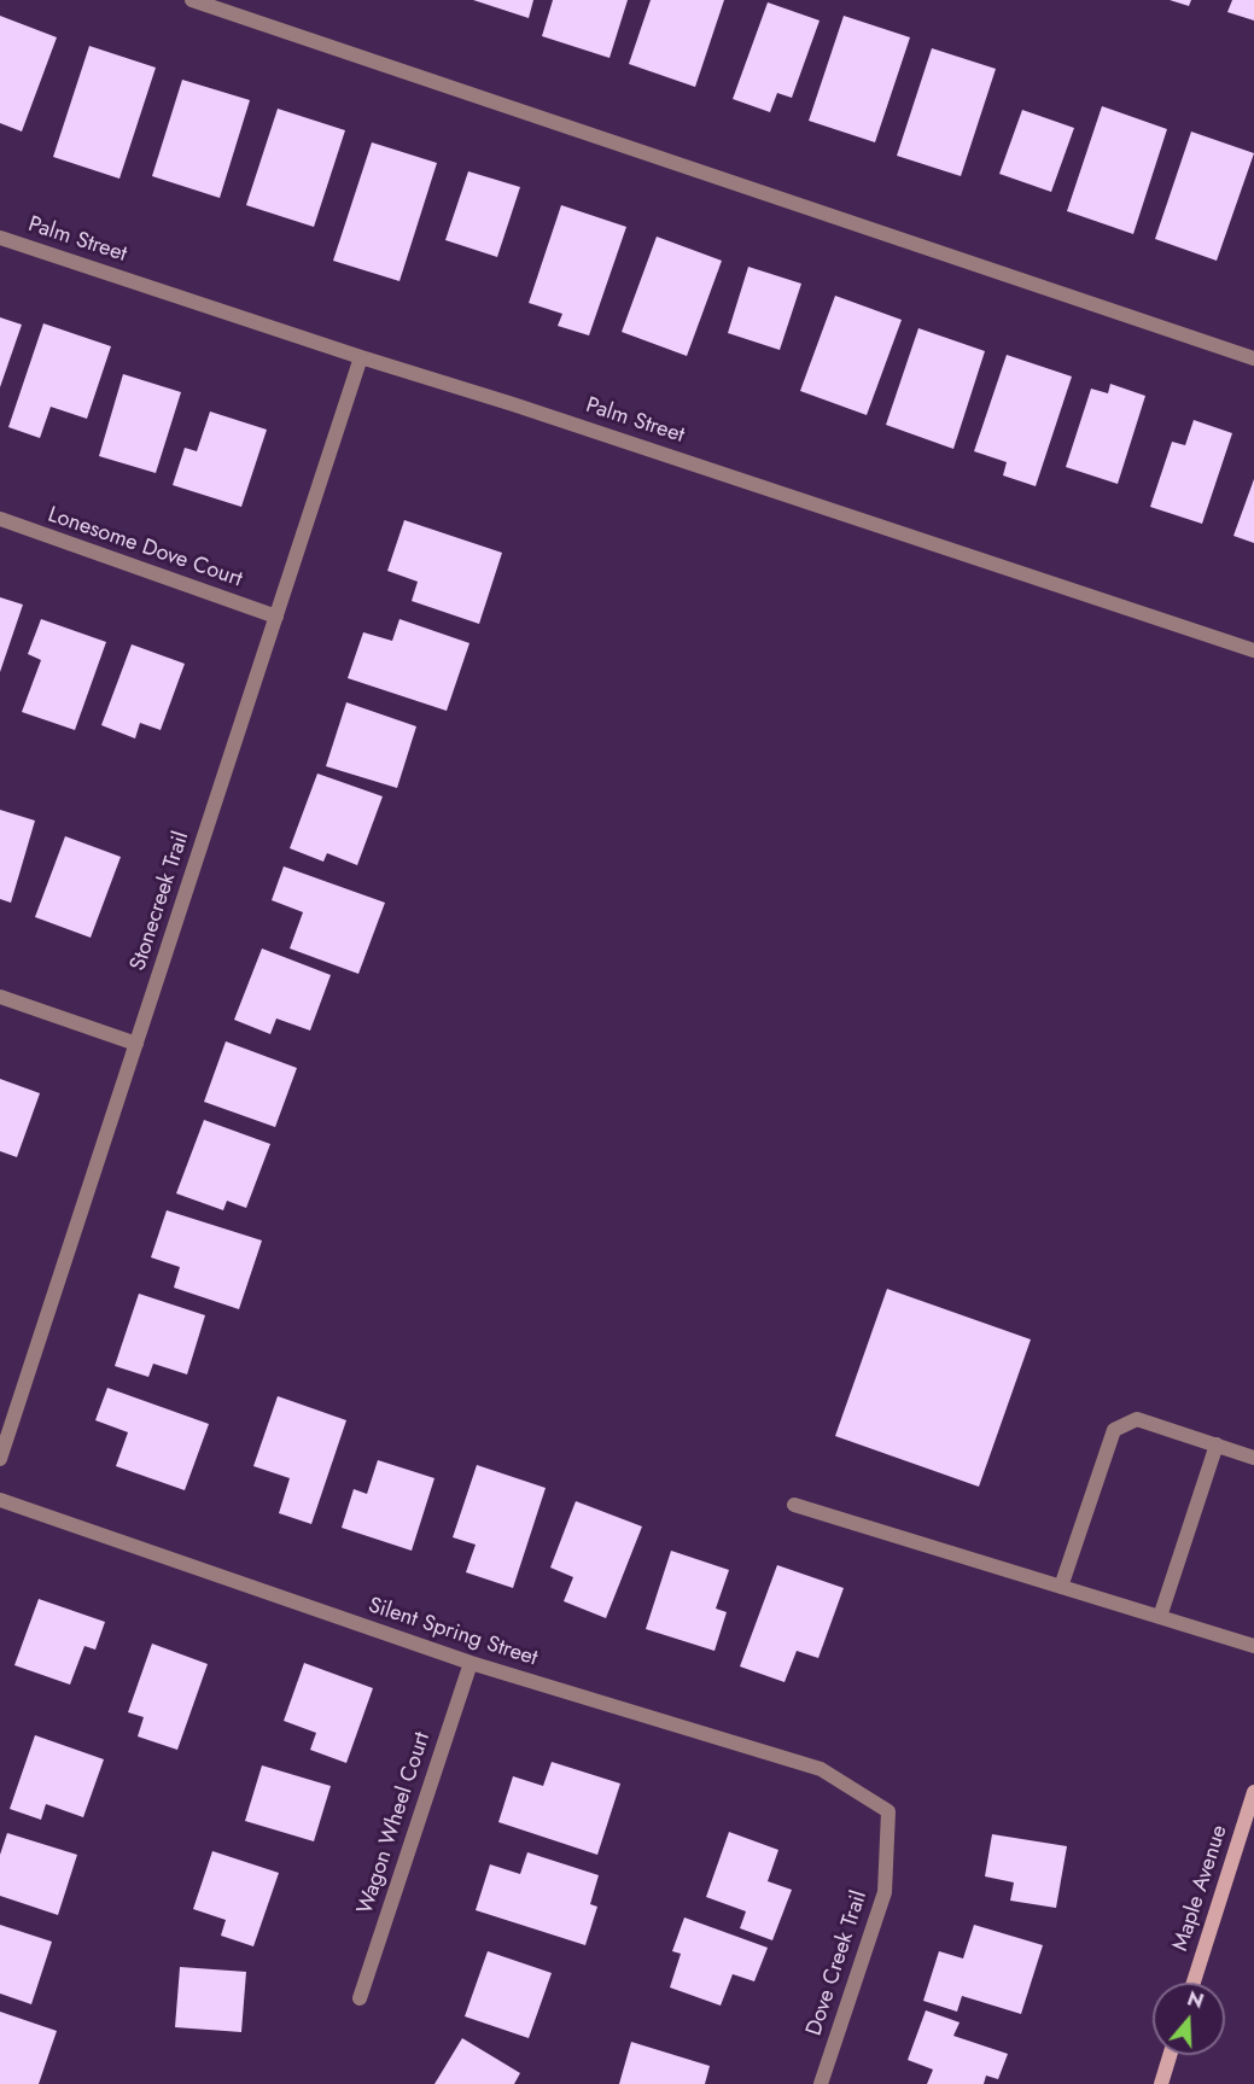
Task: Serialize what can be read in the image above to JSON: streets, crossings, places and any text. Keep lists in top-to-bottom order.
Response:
{
  "streets": {
    "street": [
      "Palm Street",
      "Lonesome Dove Court",
      "Stonecreek Trail",
      "Silent Spring Street",
      "Wagon Wheel Court",
      "Maple Avenue",
      "Dove Creek Trail"
    ]
  },
  "crossings": [
    ["Palm Street", "Stonecreek Trail"],
    ["Lonesome Dove Court", "Stonecreek Trail"],
    ["Silent Spring Street", "Wagon Wheel Court"],
    ["Silent Spring Street", "Dove Creek Trail"]
  ],
  "north": "top"
}
